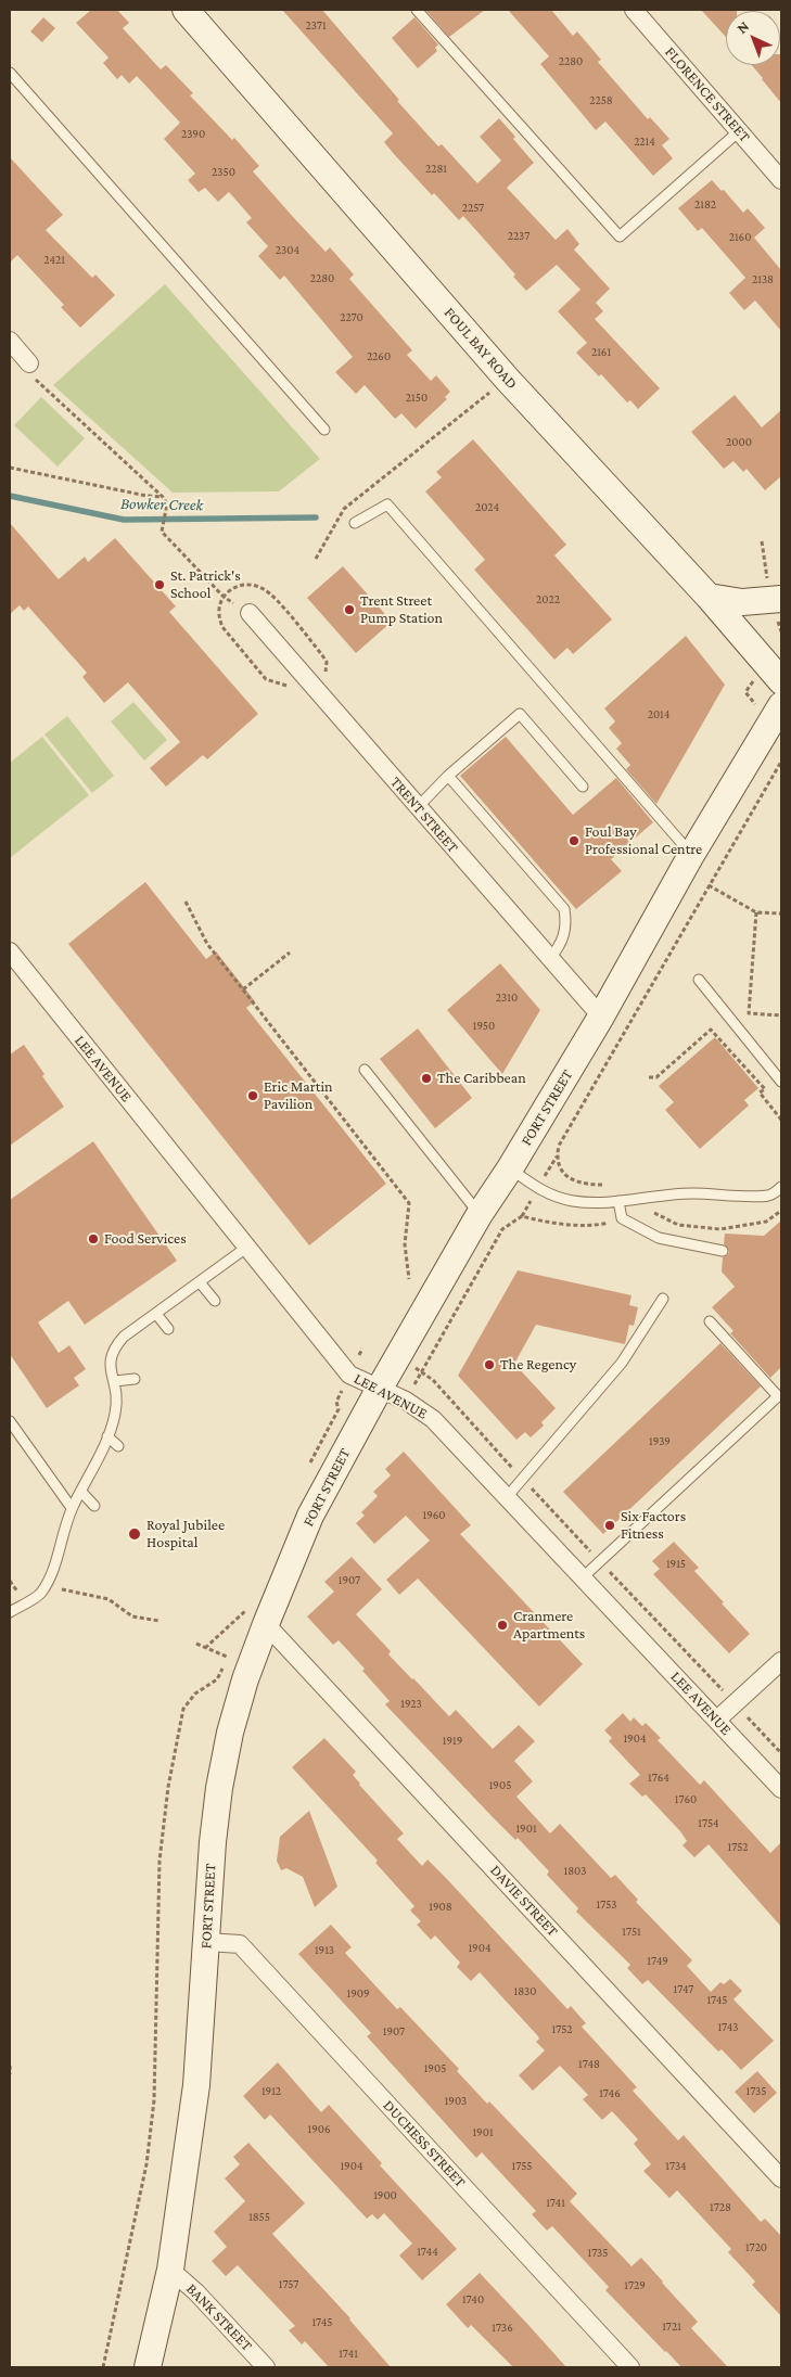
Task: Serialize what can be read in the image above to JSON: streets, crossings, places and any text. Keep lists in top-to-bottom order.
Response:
{
  "streets": {
    "main road": ["FOUL BAY ROAD", "FORT STREET"],
    "street": [
      "FLORENCE STREET",
      "TRENT STREET",
      "LEE AVENUE",
      "DAVIE STREET",
      "DUCHESS STREET",
      "BANK STREET"
    ]
  },
  "crossings": [
    ["TRENT STREET", "FORT STREET"],
    ["LEE AVENUE", "FORT STREET"],
    ["FORT STREET", "DAVIE STREET"],
    ["FORT STREET", "DUCHESS STREET"],
    ["FORT STREET", "BANK STREET"]
  ],
  "water": ["Bowker Creek"],
  "places": [
    "St. Patrick's School",
    "Trent Street Pump Station",
    "Foul Bay Professional Centre",
    "The Caribbean",
    "Eric Martin Pavilion",
    "Food Services",
    "The Regency",
    "Six Factors Fitness",
    "Royal Jubilee Hospital",
    "Cranmere Apartments"
  ],
  "house_numbers": [
    "2371",
    "2280",
    "2258",
    "2390",
    "2214",
    "2281",
    "2350",
    "2182",
    "2257",
    "2237",
    "2160",
    "2304",
    "2421",
    "2280",
    "2138",
    "2270",
    "2161",
    "2260",
    "2150",
    "2000",
    "2024",
    "2022",
    "2014",
    "2310",
    "1950",
    "1939",
    "1960",
    "1915",
    "1907",
    "1923",
    "1904",
    "1919",
    "1764",
    "1905",
    "1760",
    "1754",
    "1901",
    "1752",
    "1803",
    "1753",
    "1908",
    "1751",
    "1904",
    "1913",
    "1749",
    "1747",
    "1830",
    "1909",
    "1745",
    "1743",
    "1752",
    "1907",
    "1748",
    "1905",
    "1912",
    "1735",
    "1746",
    "1903",
    "1906",
    "1901",
    "1904",
    "1755",
    "1734",
    "1900",
    "1741",
    "1728",
    "1855",
    "1720",
    "1744",
    "1735",
    "1757",
    "1729",
    "1740",
    "1745",
    "1721",
    "1736",
    "1741"
  ],
  "north": "top left"
}
